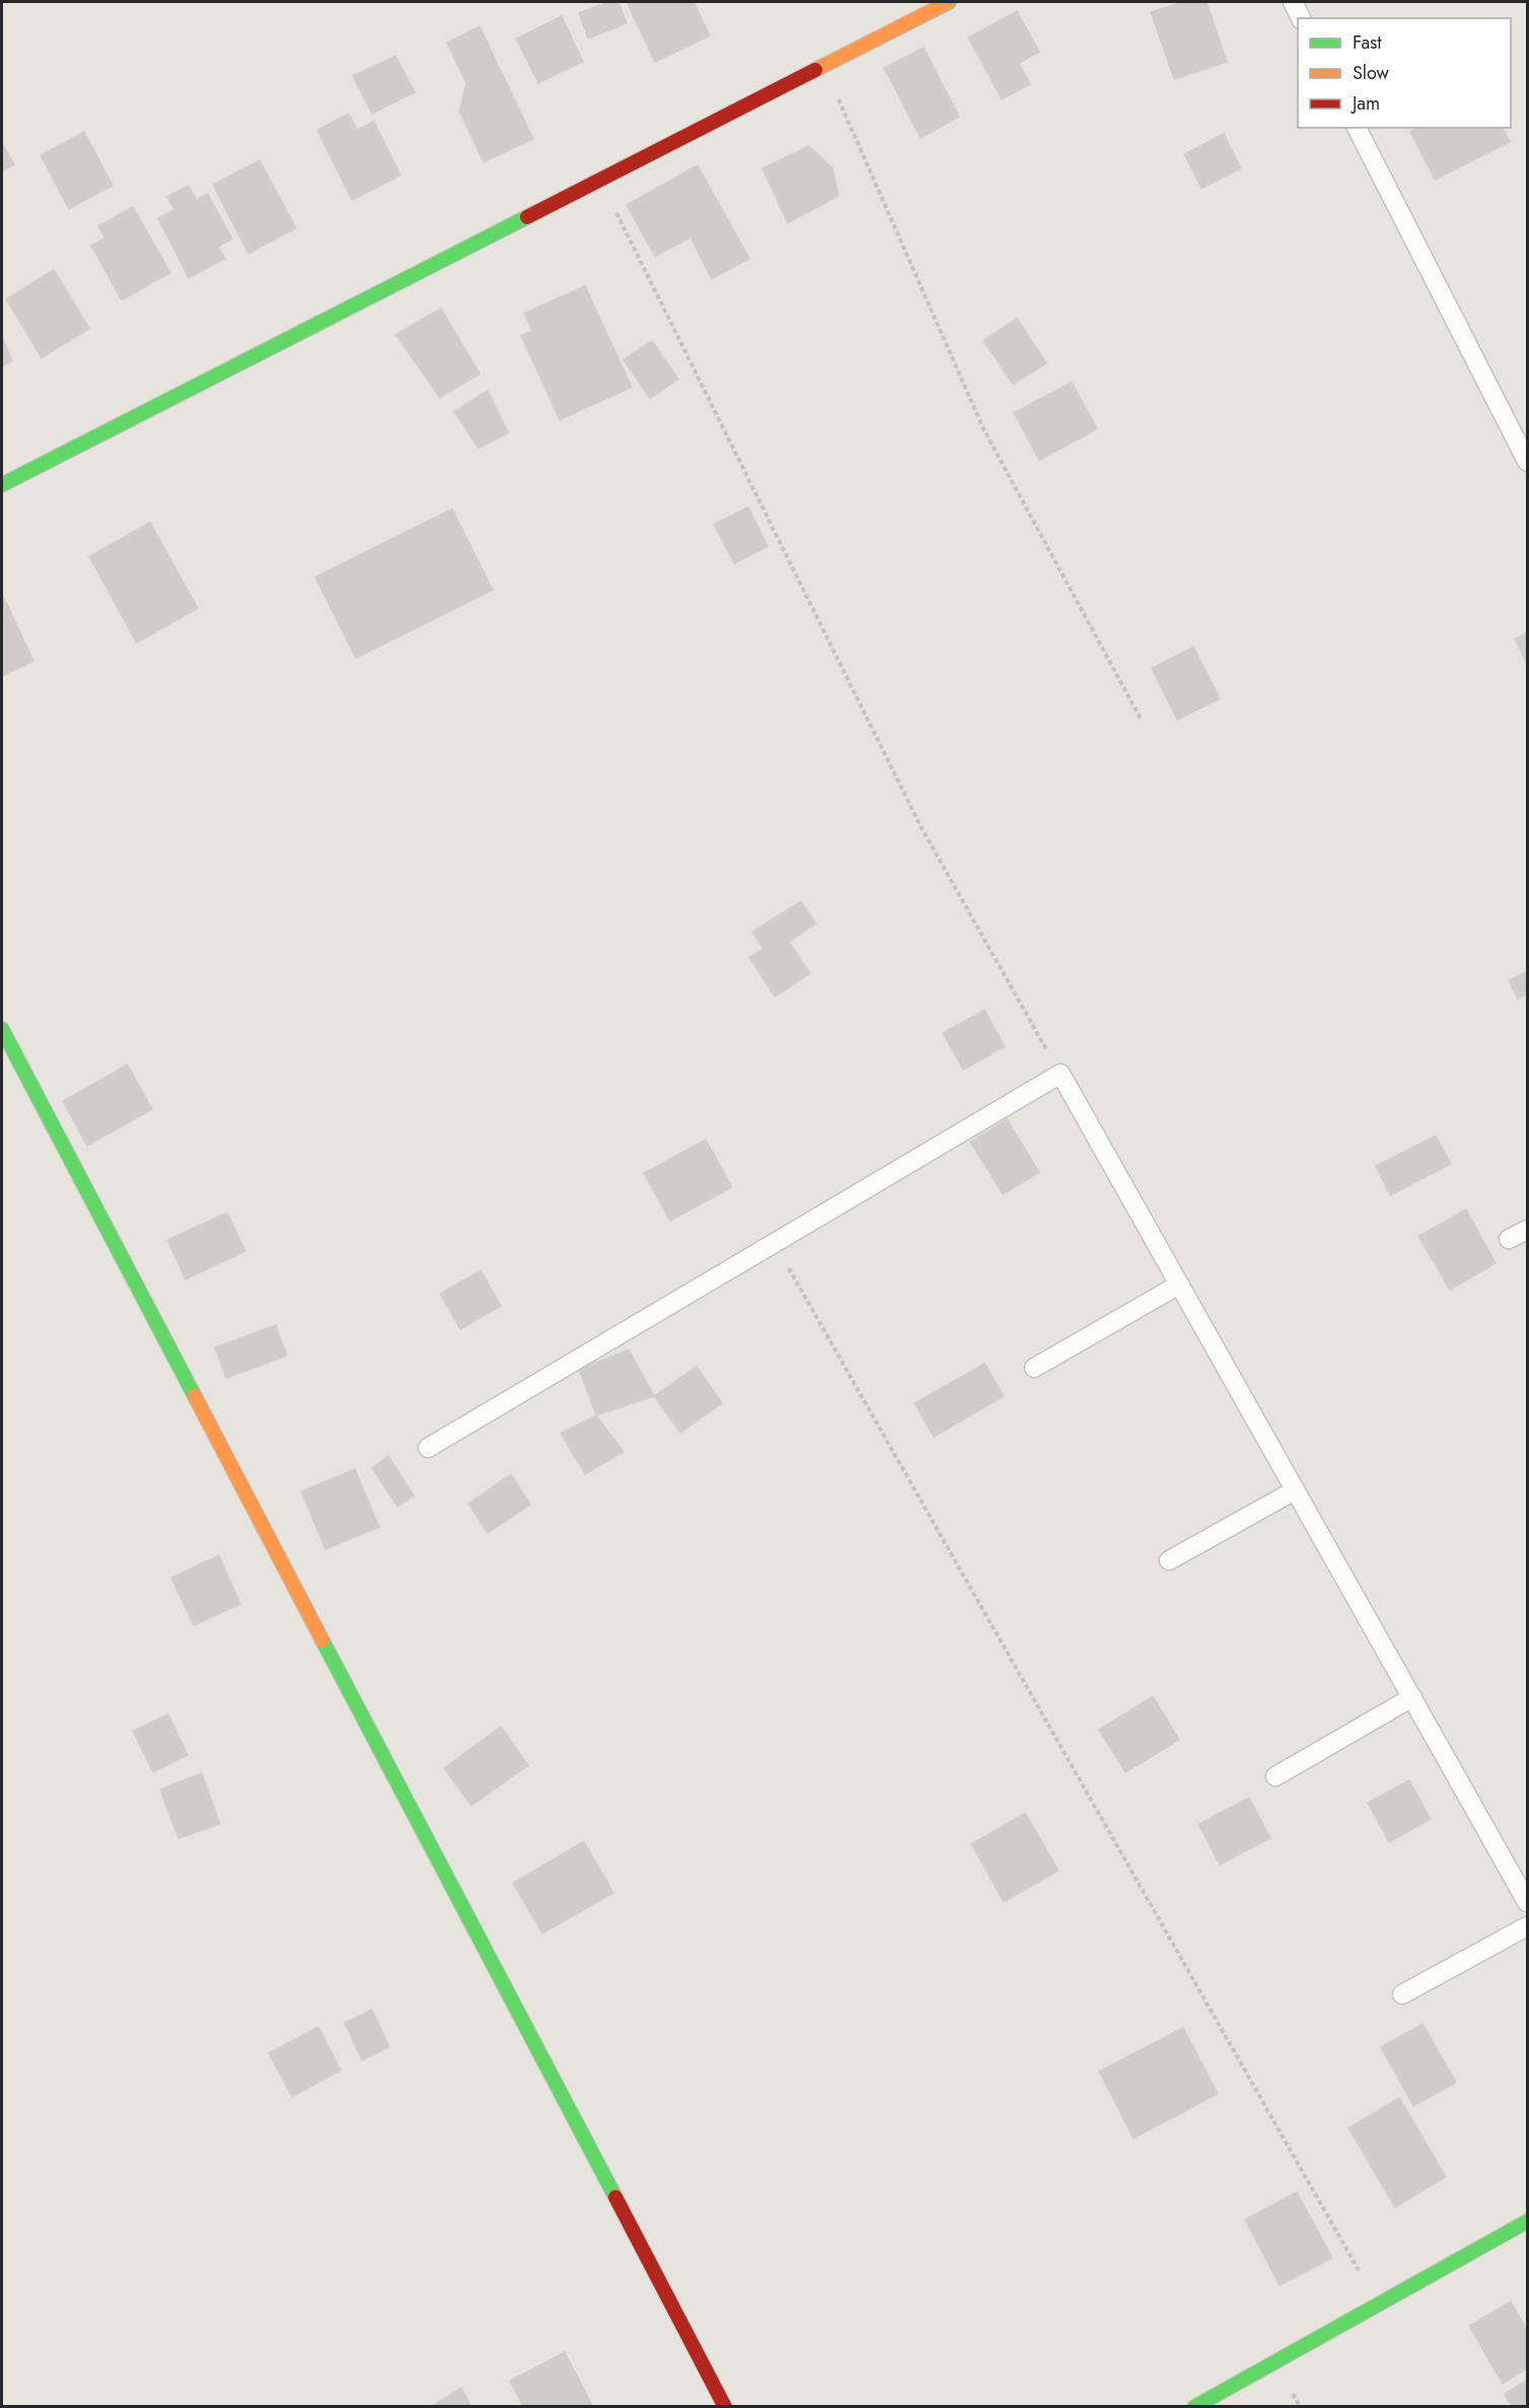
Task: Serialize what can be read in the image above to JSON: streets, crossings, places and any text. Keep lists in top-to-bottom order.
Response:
{
  "legend": ["Fast", "Slow", "Jam"]
}
